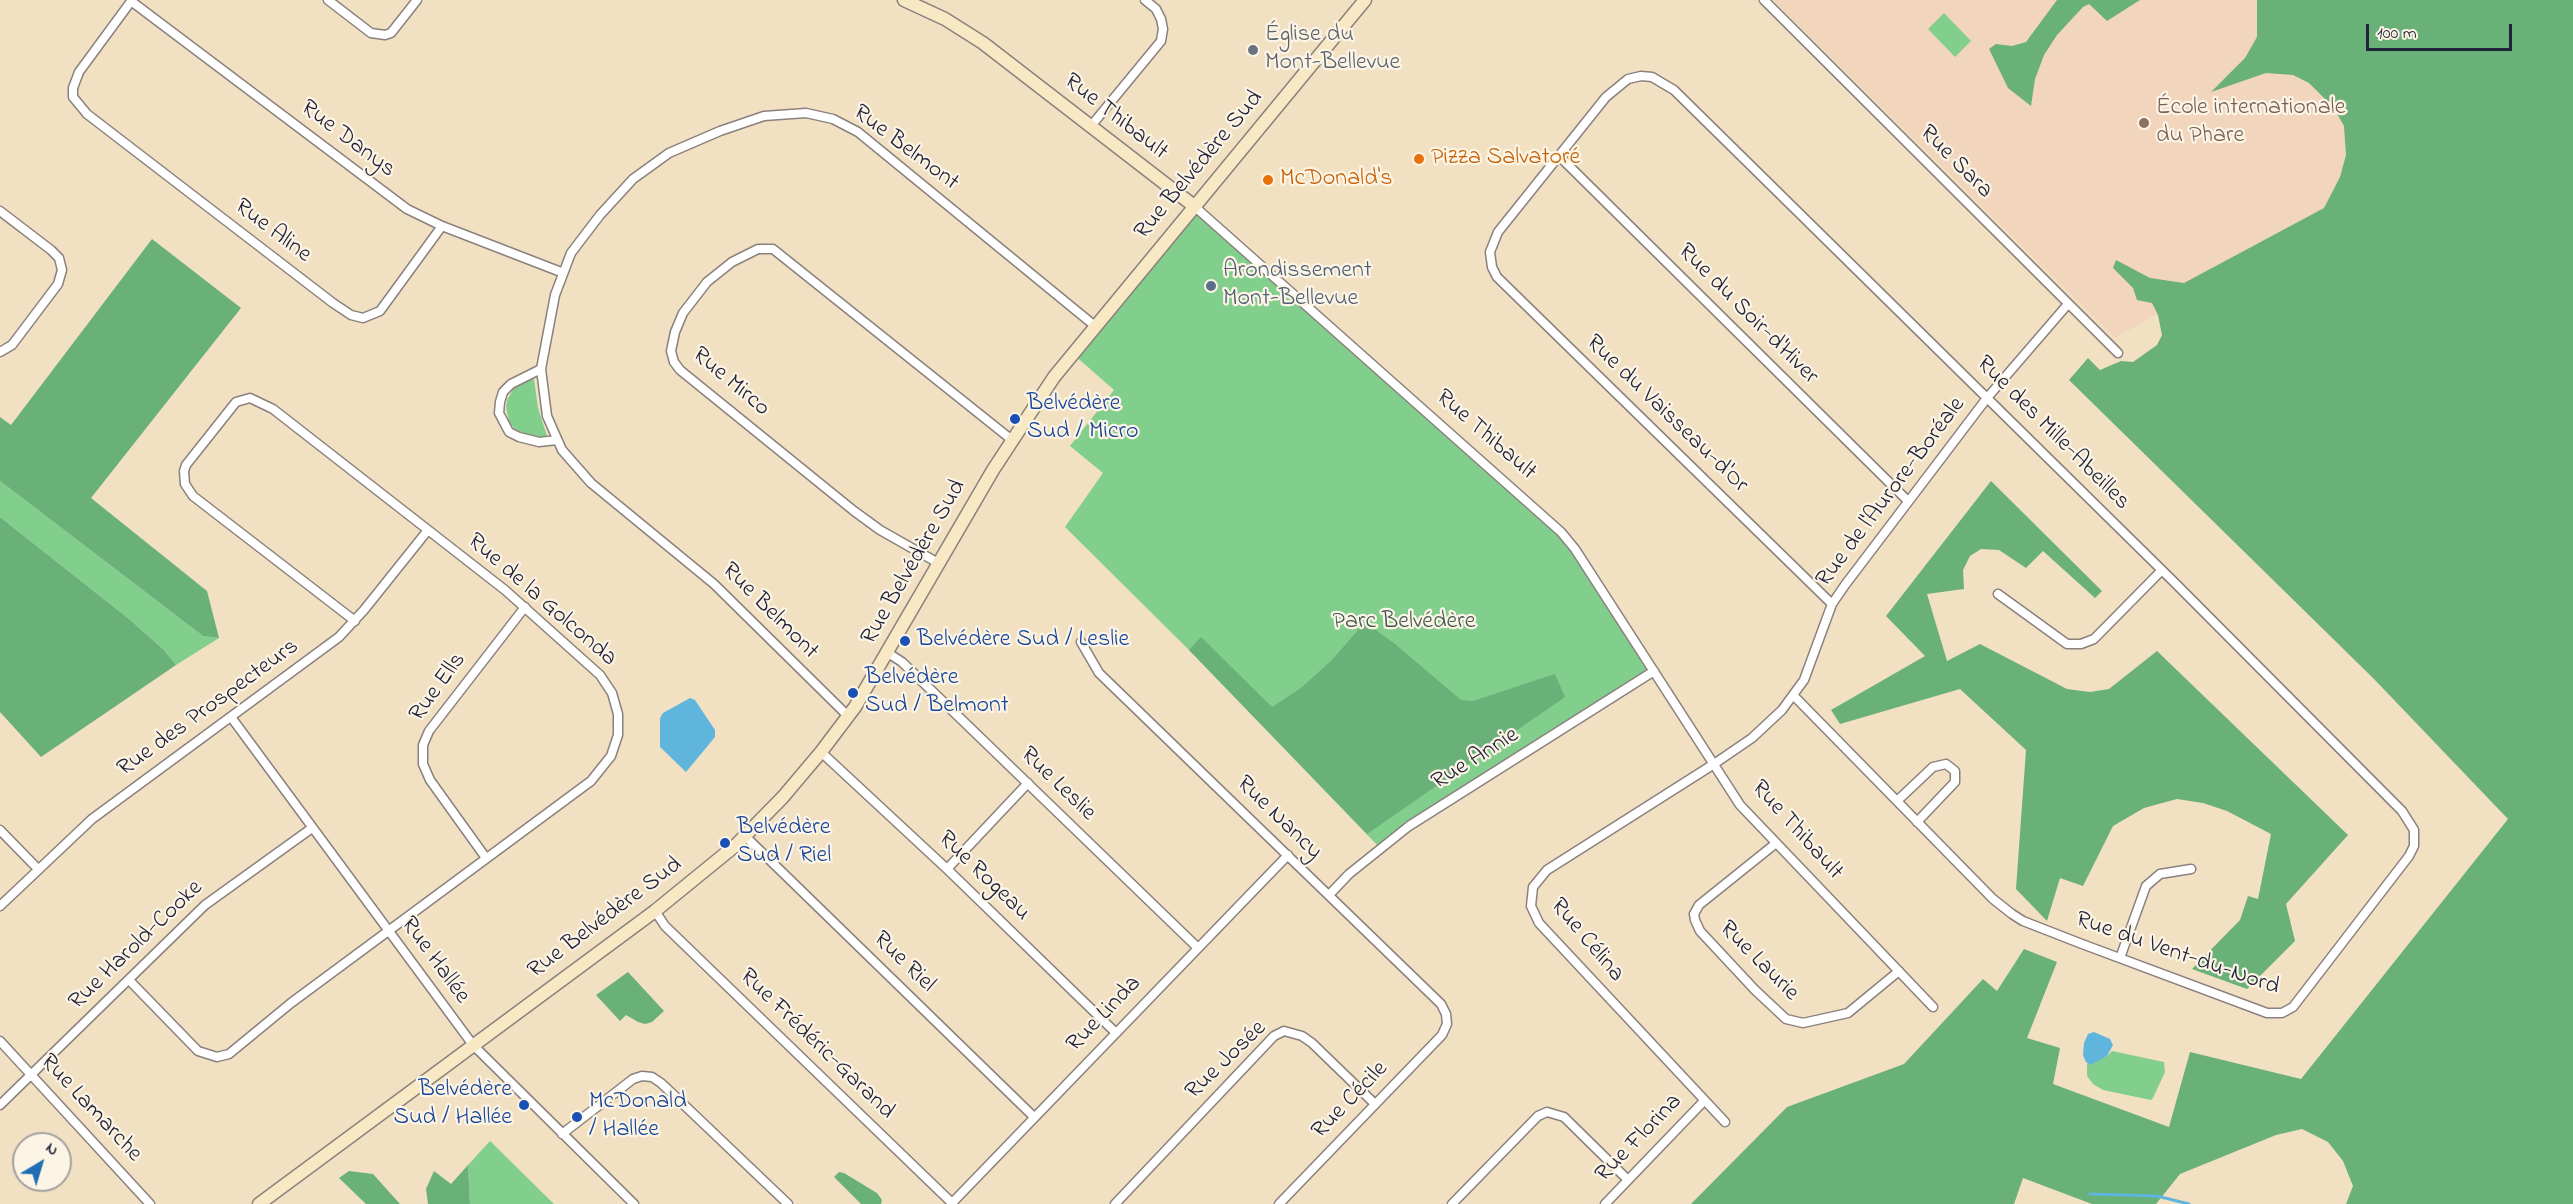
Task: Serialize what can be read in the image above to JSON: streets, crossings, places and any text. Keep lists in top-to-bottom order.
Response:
{
  "streets": {
    "street": [
      "Rue Thibault",
      "Rue Danys",
      "Rue Belmont",
      "Rue Sara",
      "Rue Belvédère Sud",
      "Rue Aline",
      "Rue du Soir-d'Hiver",
      "Rue Mirco",
      "Rue du Vaisseau-d'Or",
      "Rue des Mille-Abeilles",
      "Rue de l'Aurore-Boréale",
      "Rue de la Golconda",
      "Rue Ells",
      "Rue des Prospecteurs",
      "Rue Annie",
      "Rue Leslie",
      "Rue Nancy",
      "Rue Rogeau",
      "Rue Célina",
      "Rue Harold-Cooke",
      "Rue du Vent-du-Nord",
      "Rue Hallée",
      "Rue Laurie",
      "Rue Riel",
      "Rue Linda",
      "Rue Frédéric-Garand",
      "Rue Josée",
      "Rue Cécile",
      "Rue Lamarche",
      "Rue Florina"
    ]
  },
  "crossings": [
    ["Rue Thibault", "Rue Belvédère Sud"],
    ["Rue Thibault", "Rue de l'Aurore-Boréale"],
    ["Rue Thibault", "Rue Annie"],
    ["Rue Thibault", "Rue Célina"],
    ["Rue Thibault", "Rue Laurie"],
    ["Rue Danys", "Rue Belmont"],
    ["Rue Danys", "Rue Aline"],
    ["Rue Belmont", "Rue Belvédère Sud"],
    ["Rue Sara", "Rue de l'Aurore-Boréale"],
    ["Rue Belvédère Sud", "Rue Mirco"],
    ["Rue Belvédère Sud", "Rue Leslie"],
    ["Rue Belvédère Sud", "Rue Rogeau"],
    ["Rue Belvédère Sud", "Rue Hallée"],
    ["Rue Belvédère Sud", "Rue Riel"],
    ["Rue Belvédère Sud", "Rue Frédéric-Garand"],
    ["Rue du Soir-d'Hiver", "Rue du Vaisseau-d'Or"],
    ["Rue du Soir-d'Hiver", "Rue des Mille-Abeilles"],
    ["Rue du Soir-d'Hiver", "Rue de l'Aurore-Boréale"],
    ["Rue du Vaisseau-d'Or", "Rue des Mille-Abeilles"],
    ["Rue du Vaisseau-d'Or", "Rue de l'Aurore-Boréale"],
    ["Rue des Mille-Abeilles", "Rue de l'Aurore-Boréale"],
    ["Rue des Mille-Abeilles", "Rue du Vent-du-Nord"],
    ["Rue de l'Aurore-Boréale", "Rue Célina"],
    ["Rue de l'Aurore-Boréale", "Rue du Vent-du-Nord"],
    ["Rue de la Golconda", "Rue Ells"],
    ["Rue de la Golconda", "Rue des Prospecteurs"],
    ["Rue de la Golconda", "Rue Harold-Cooke"],
    ["Rue de la Golconda", "Rue Hallée"],
    ["Rue des Prospecteurs", "Rue Hallée"],
    ["Rue Annie", "Rue Nancy"],
    ["Rue Leslie", "Rue Linda"],
    ["Rue Nancy", "Rue Linda"],
    ["Rue Nancy", "Rue Cécile"],
    ["Rue Rogeau", "Rue Linda"],
    ["Rue Célina", "Rue Florina"],
    ["Rue Harold-Cooke", "Rue Hallée"],
    ["Rue Harold-Cooke", "Rue Lamarche"],
    ["Rue Riel", "Rue Linda"],
    ["Rue Linda", "Rue Frédéric-Garand"],
    ["Rue Josée", "Rue Cécile"]
  ],
  "parks": ["Parc Belvédère"],
  "places": [
    "Église du Mont-Bellevue",
    "École internationale du Phare",
    "Pizza Salvatoré",
    "McDonald's",
    "Arondissement Mont-Bellevue",
    "Belvédère Sud / Micro",
    "Belvédère Sud / Leslie",
    "Belvédère Sud / Belmont",
    "Belvédère Sud / Riel",
    "Belvédère Sud / Hallée",
    "McDonald / Hallée"
  ],
  "scale_bar": "100 m",
  "north": "top right"
}
